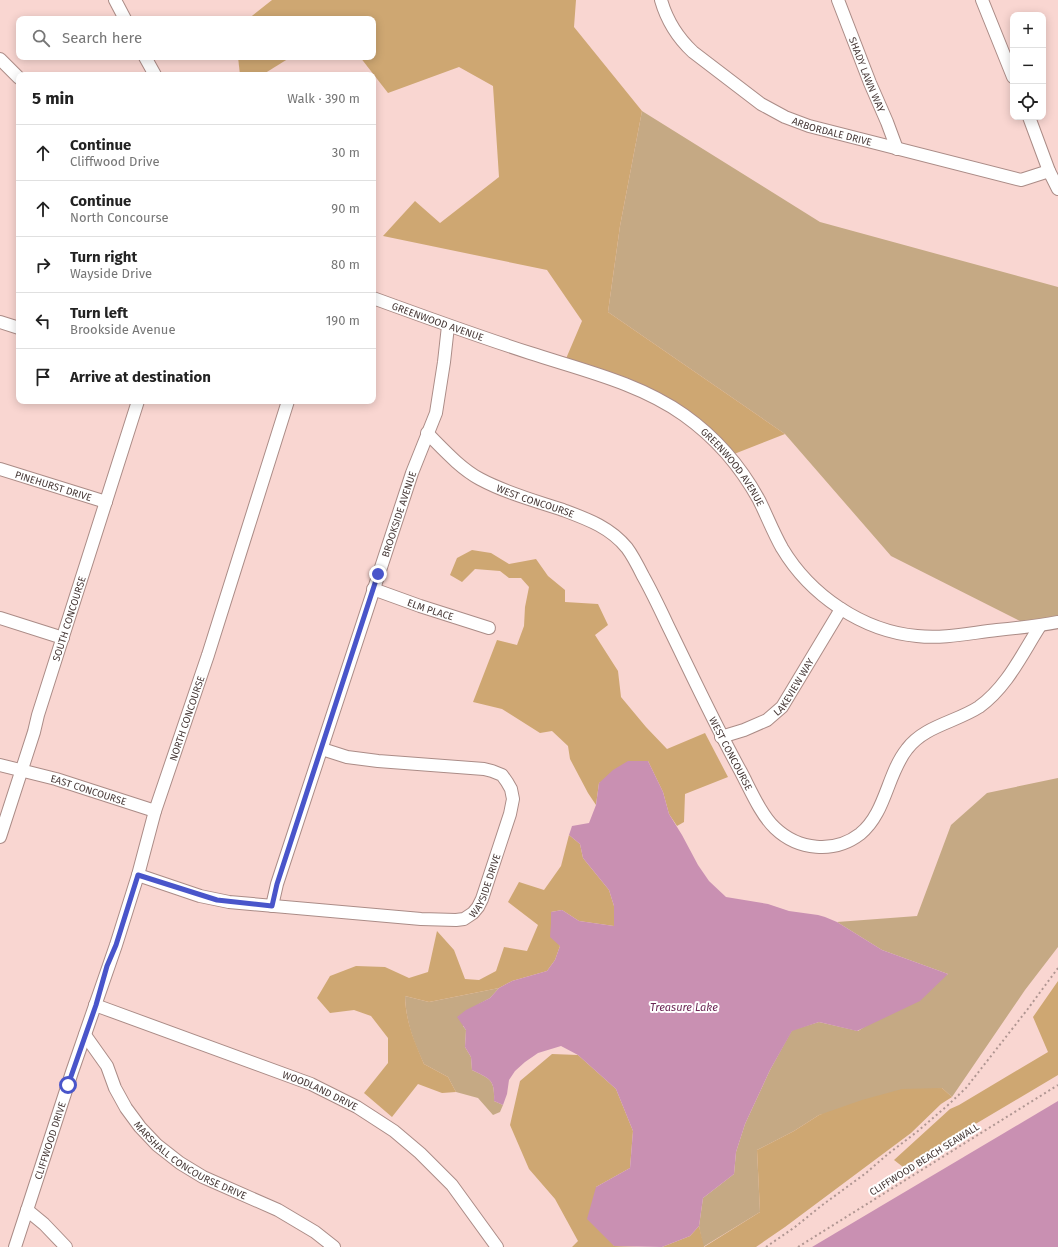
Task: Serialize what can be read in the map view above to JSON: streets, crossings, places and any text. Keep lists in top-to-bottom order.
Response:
{
  "streets": {
    "street": [
      "SHADY LAWN WAY",
      "ARBORDALE DRIVE",
      "GREENWOOD AVENUE",
      "PINEHURST DRIVE",
      "WEST CONCOURSE",
      "BROOKSIDE AVENUE",
      "ELM PLACE",
      "SOUTH CONCOURSE",
      "LAKEVIEW WAY",
      "NORTH CONCOURSE",
      "EAST CONCOURSE",
      "WAYSIDE DRIVE",
      "WOODLAND DRIVE",
      "CLIFFWOOD DRIVE",
      "MARSHALL CONCOURSE DRIVE"
    ],
    "path": ["CLIFFWOOD BEACH SEAWALL"]
  },
  "crossings": [
    ["SHADY LAWN WAY", "ARBORDALE DRIVE"],
    ["GREENWOOD AVENUE", "WEST CONCOURSE"],
    ["GREENWOOD AVENUE", "BROOKSIDE AVENUE"],
    ["GREENWOOD AVENUE", "LAKEVIEW WAY"],
    ["PINEHURST DRIVE", "SOUTH CONCOURSE"],
    ["WEST CONCOURSE", "BROOKSIDE AVENUE"],
    ["WEST CONCOURSE", "LAKEVIEW WAY"],
    ["BROOKSIDE AVENUE", "ELM PLACE"],
    ["BROOKSIDE AVENUE", "WAYSIDE DRIVE"],
    ["SOUTH CONCOURSE", "EAST CONCOURSE"],
    ["NORTH CONCOURSE", "EAST CONCOURSE"],
    ["NORTH CONCOURSE", "WAYSIDE DRIVE"],
    ["NORTH CONCOURSE", "WOODLAND DRIVE"],
    ["NORTH CONCOURSE", "CLIFFWOOD DRIVE"],
    ["NORTH CONCOURSE", "MARSHALL CONCOURSE DRIVE"],
    ["CLIFFWOOD DRIVE", "MARSHALL CONCOURSE DRIVE"]
  ],
  "water": ["Treasure Lake"],
  "page": {
    "map_buttons": ["+", "−"],
    "search": "Search here",
    "heading": ["5 min", "Walk · 390 m"],
    "list": [
      ["Continue", "Cliffwood Drive", "30 m"],
      ["Continue", "North Concourse", "90 m"],
      ["Turn right", "Wayside Drive", "80 m"],
      ["Turn left", "Brookside Avenue", "190 m"],
      "Arrive at destination"
    ]
  }
}
